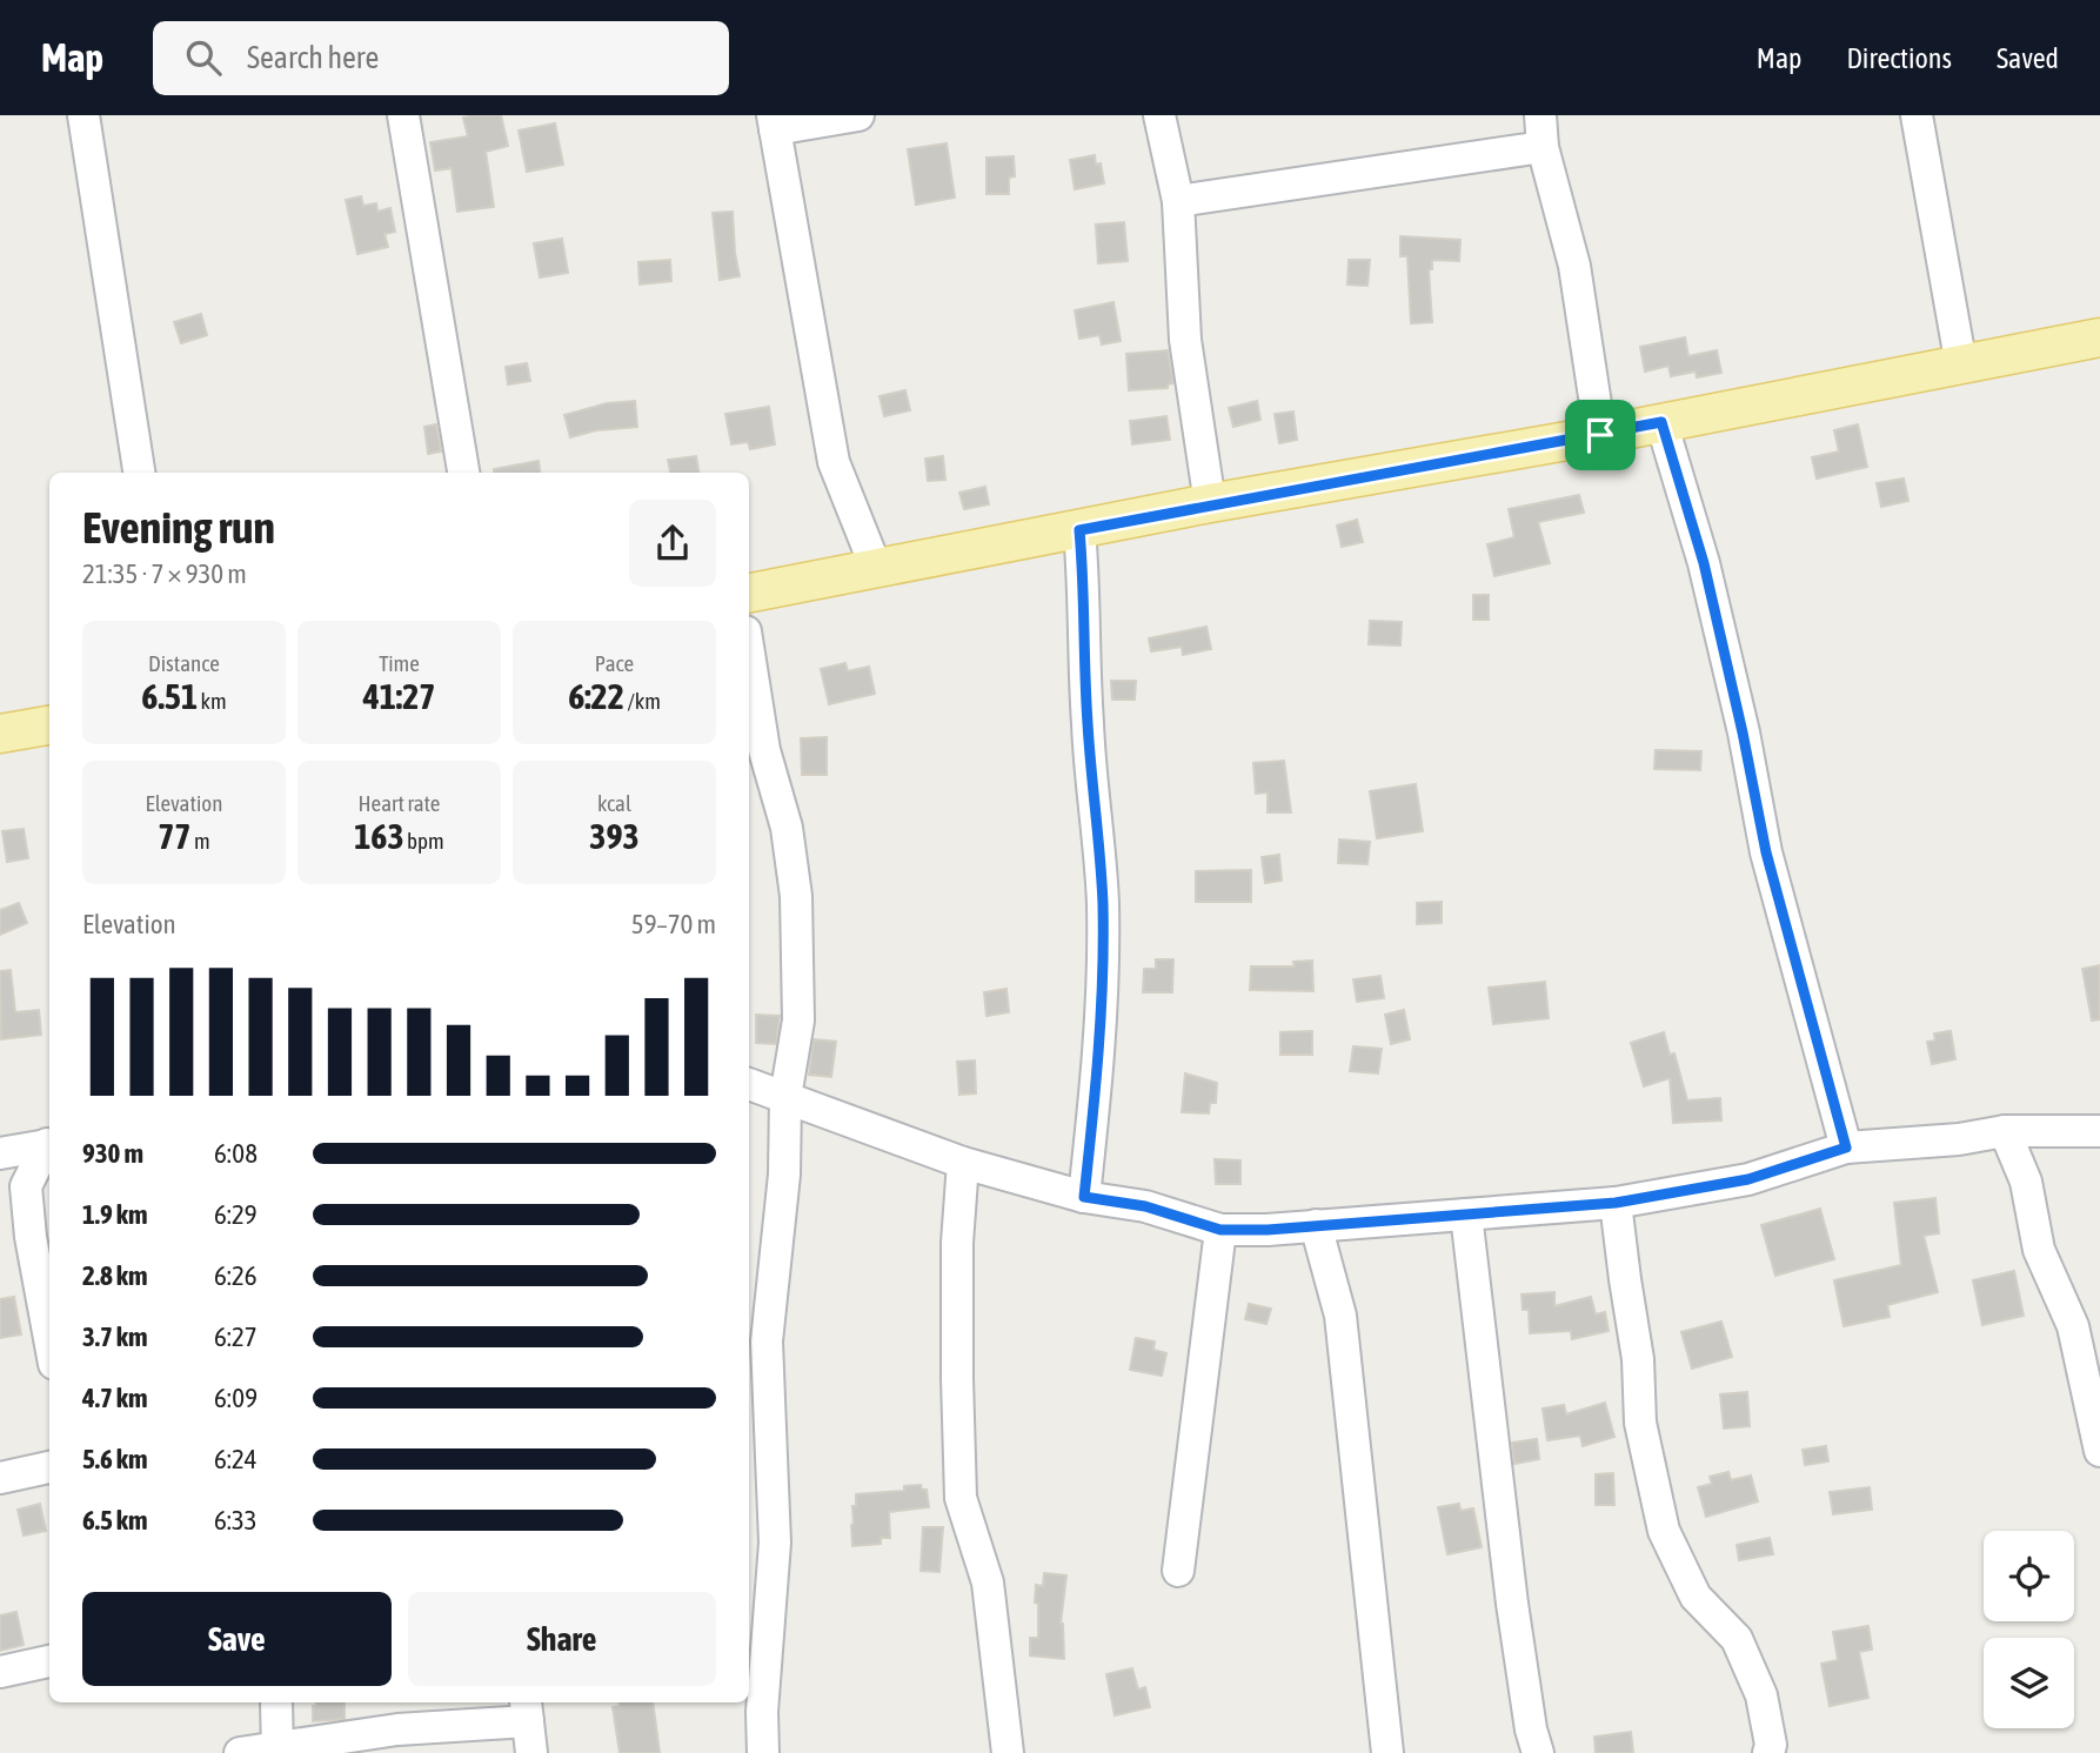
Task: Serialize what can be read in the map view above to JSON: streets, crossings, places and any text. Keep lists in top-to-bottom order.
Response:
{
  "page": {
    "header": "Map",
    "search": "Search here",
    "nav": ["Map", "Directions", "Saved"],
    "heading": ["Evening run", "21:35 · 7 × 930 m"],
    "stats": [
      ["Distance", "6.51 km"],
      ["Time", "41:27"],
      ["Pace", "6:22 /km"],
      ["Elevation", "77 m"],
      ["Heart rate", "163 bpm"],
      ["kcal", "393"]
    ],
    "chart": ["Elevation", "59–70 m"],
    "list": [
      {
        "name": "930 m",
        "note": "6:08"
      },
      {
        "name": "1.9 km",
        "note": "6:29"
      },
      {
        "name": "2.8 km",
        "note": "6:26"
      },
      {
        "name": "3.7 km",
        "note": "6:27"
      },
      {
        "name": "4.7 km",
        "note": "6:09"
      },
      {
        "name": "5.6 km",
        "note": "6:24"
      },
      {
        "name": "6.5 km",
        "note": "6:33"
      }
    ],
    "buttons": ["Save", "Share"]
  }
}
